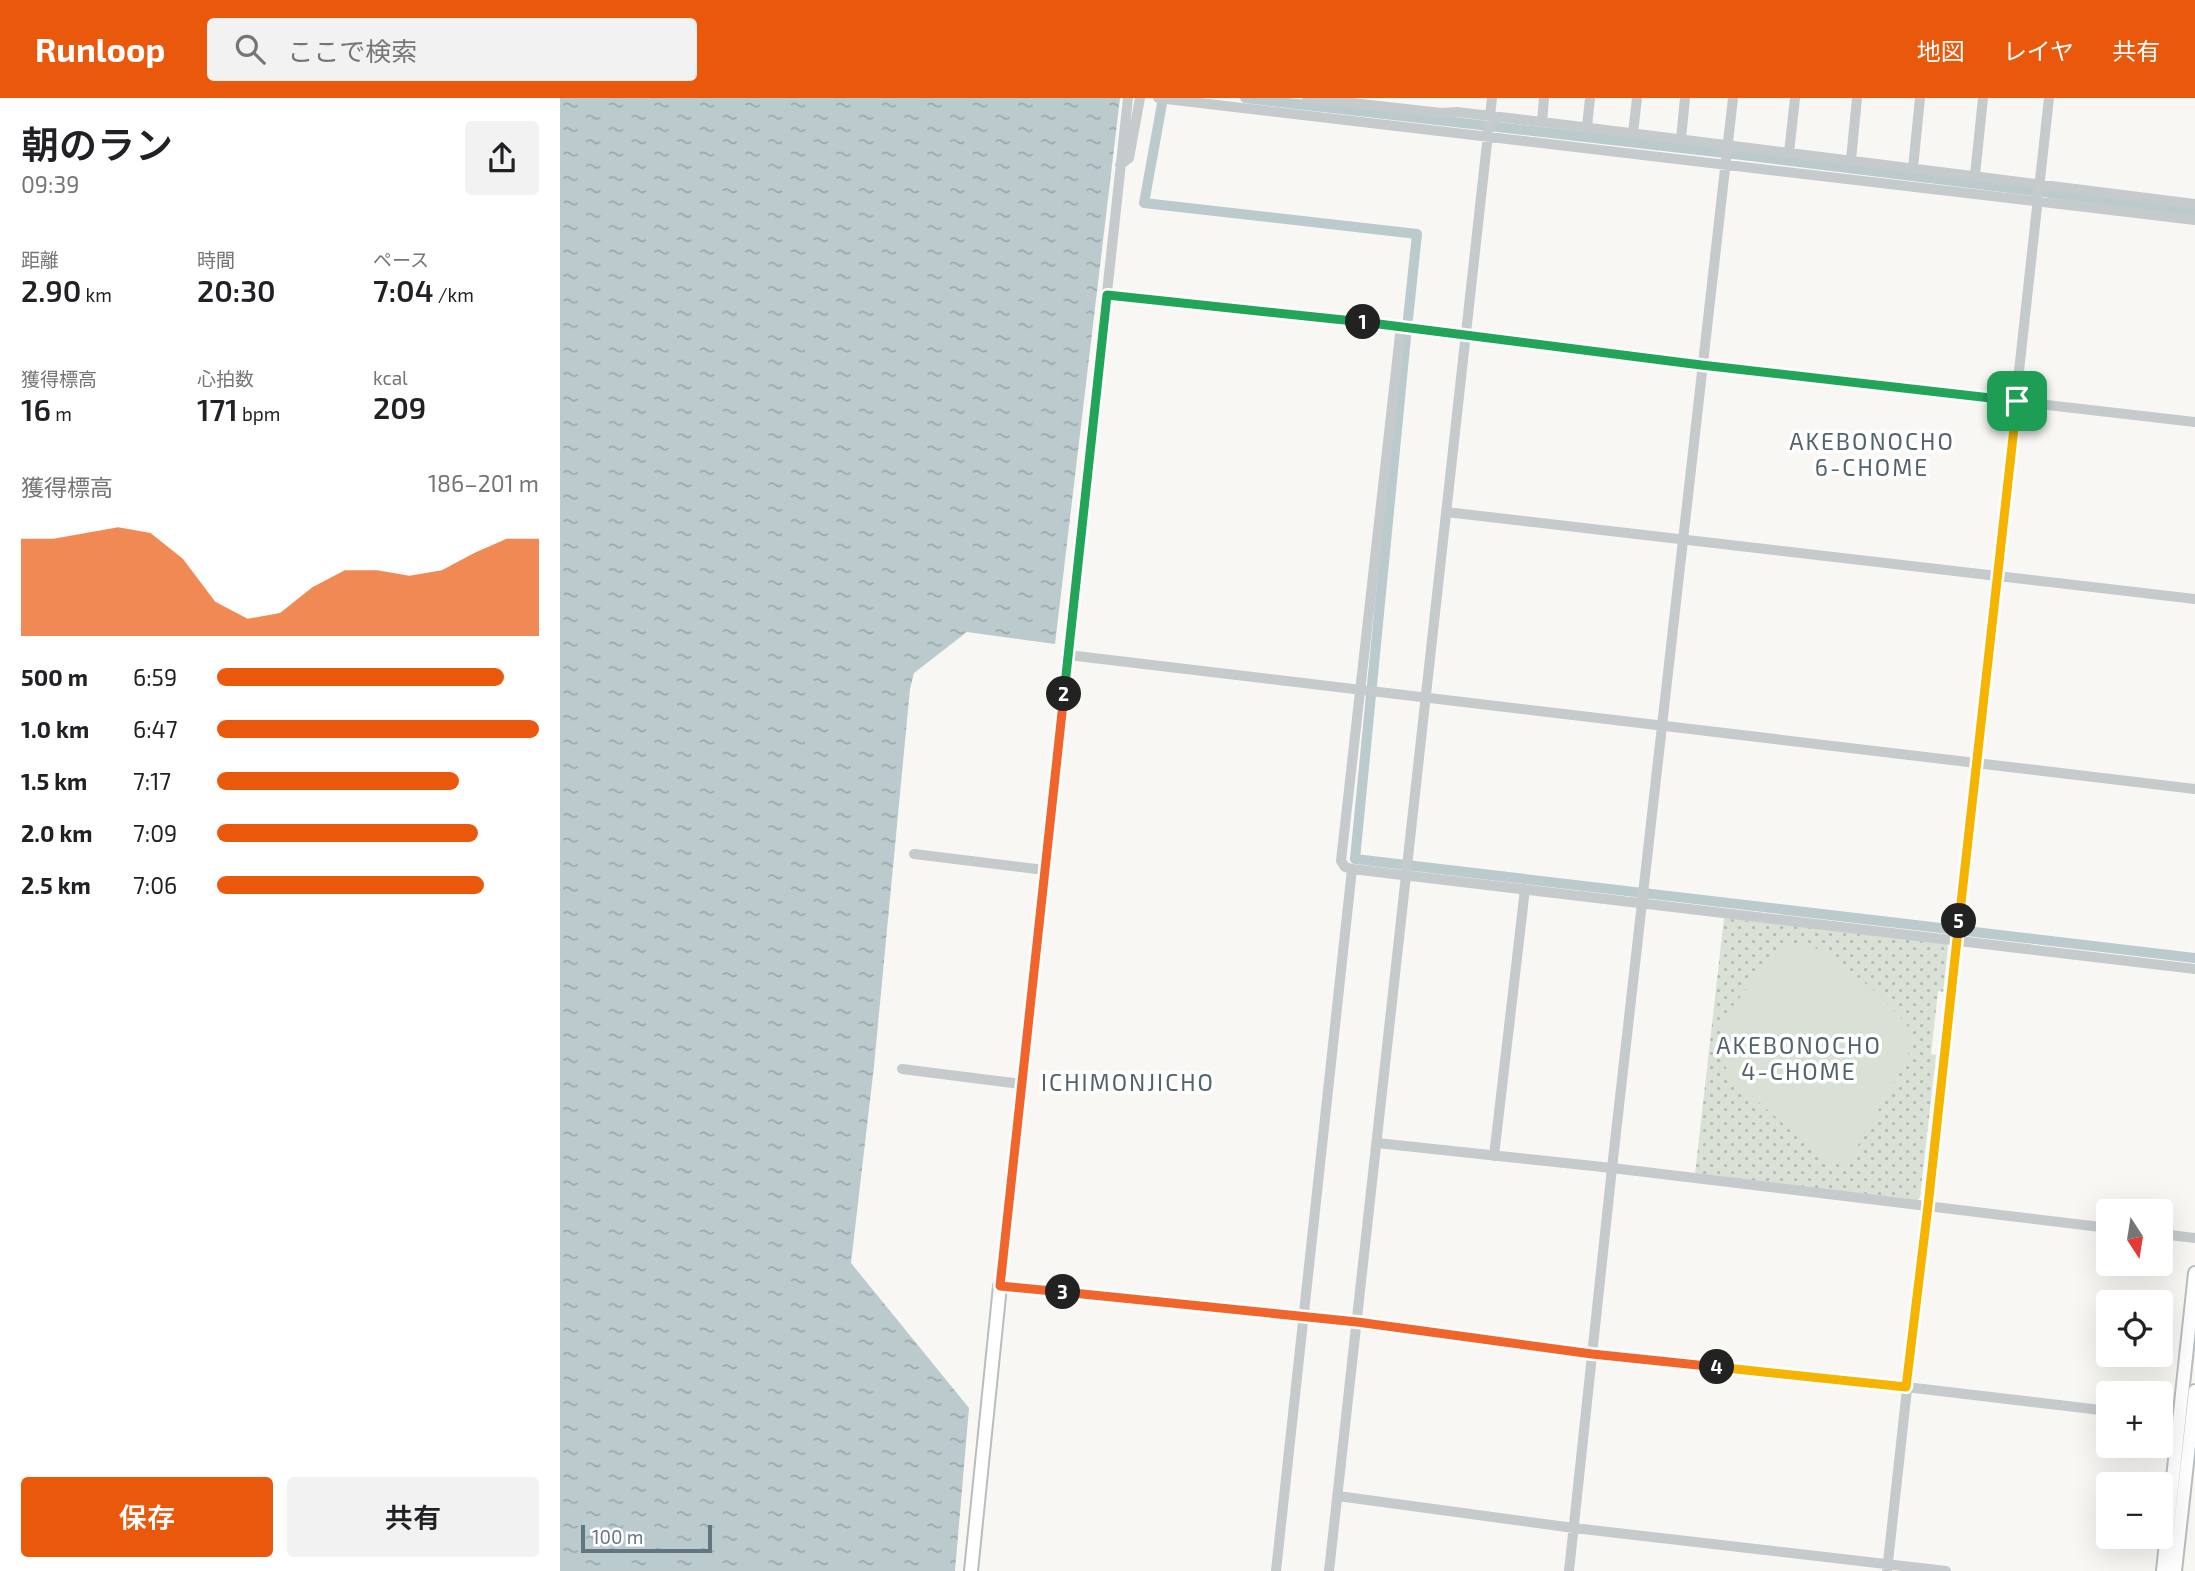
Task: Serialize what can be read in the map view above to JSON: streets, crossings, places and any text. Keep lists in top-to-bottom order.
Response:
{
  "districts": ["AKEBONOCHO 6-CHOME", "AKEBONOCHO 4-CHOME", "ICHIMONJICHO"],
  "scale_bar": "100 m",
  "north": "bottom",
  "page": {
    "header": "Runloop",
    "search": "ここで検索",
    "nav": ["地図", "レイヤ", "共有"],
    "heading": ["朝のラン", "09:39"],
    "stats": [
      ["距離", "2.90 km"],
      ["時間", "20:30"],
      ["ペース", "7:04 /km"],
      ["獲得標高", "16 m"],
      ["心拍数", "171 bpm"],
      ["kcal", "209"]
    ],
    "pins": [
      "1",
      "2",
      "5",
      "3",
      "4"
    ],
    "chart": ["獲得標高", "186–201 m"],
    "list": [
      {
        "name": "500 m",
        "note": "6:59"
      },
      {
        "name": "1.0 km",
        "note": "6:47"
      },
      {
        "name": "1.5 km",
        "note": "7:17"
      },
      {
        "name": "2.0 km",
        "note": "7:09"
      },
      {
        "name": "2.5 km",
        "note": "7:06"
      }
    ],
    "map_buttons": ["+", "−"],
    "buttons": ["保存", "共有"],
    "scale": "100 m"
  }
}
